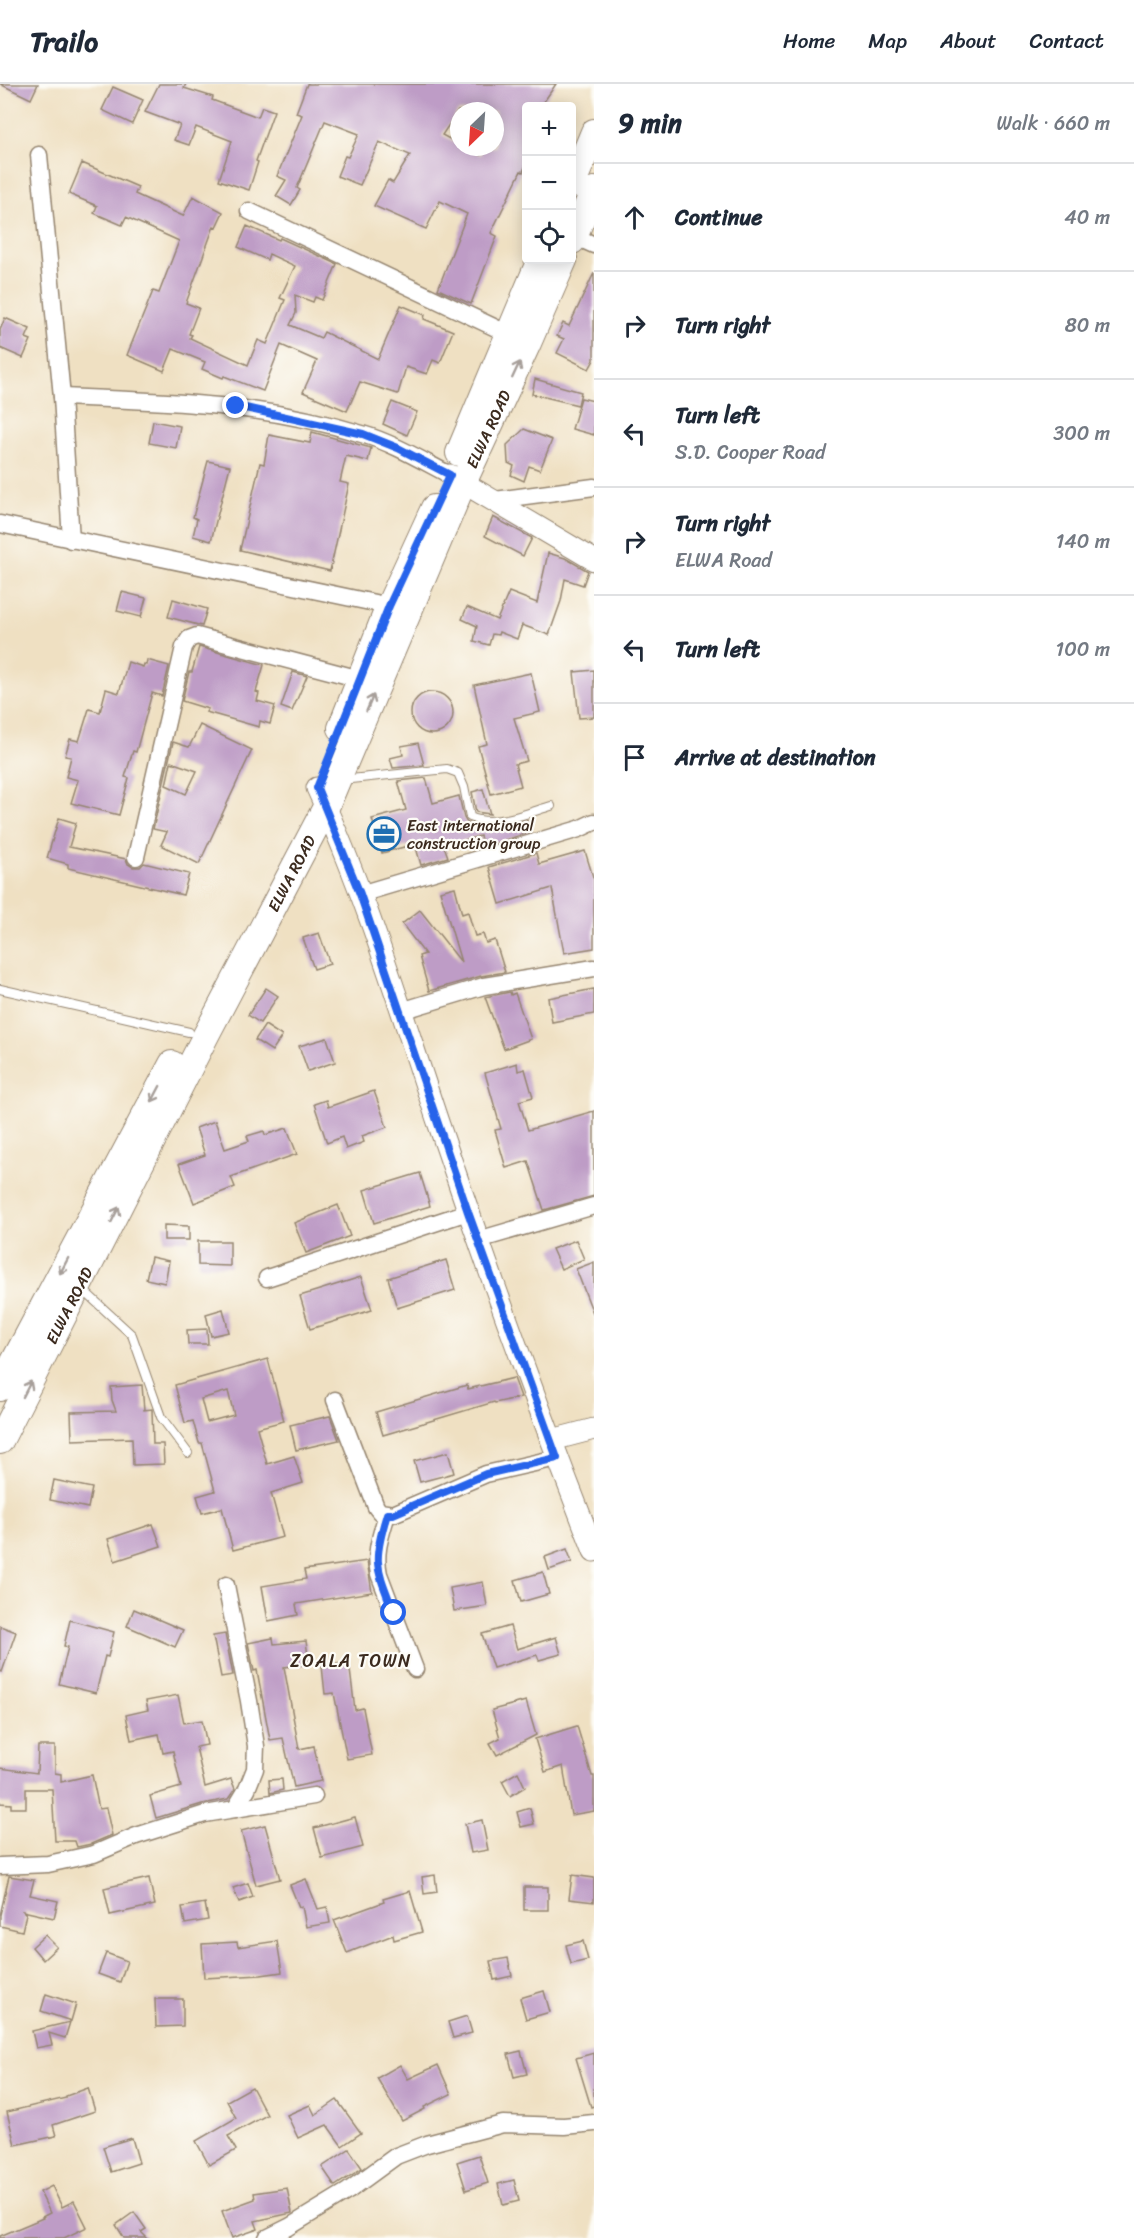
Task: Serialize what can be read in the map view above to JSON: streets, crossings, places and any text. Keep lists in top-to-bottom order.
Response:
{
  "streets": {
    "main road": ["ELWA ROAD"]
  },
  "districts": ["ZOALA TOWN"],
  "places": {
    "office": ["East international construction group"]
  },
  "north": "bottom left",
  "page": {
    "header": "Trailo",
    "nav": [
      "Home",
      "Map",
      "About",
      "Contact"
    ],
    "heading": ["9 min", "Walk · 660 m"],
    "map_buttons": ["+", "−"],
    "list": [
      ["Continue", "40 m"],
      ["Turn right", "80 m"],
      ["Turn left", "S.D. Cooper Road", "300 m"],
      ["Turn right", "ELWA Road", "140 m"],
      ["Turn left", "100 m"],
      "Arrive at destination"
    ]
  }
}
